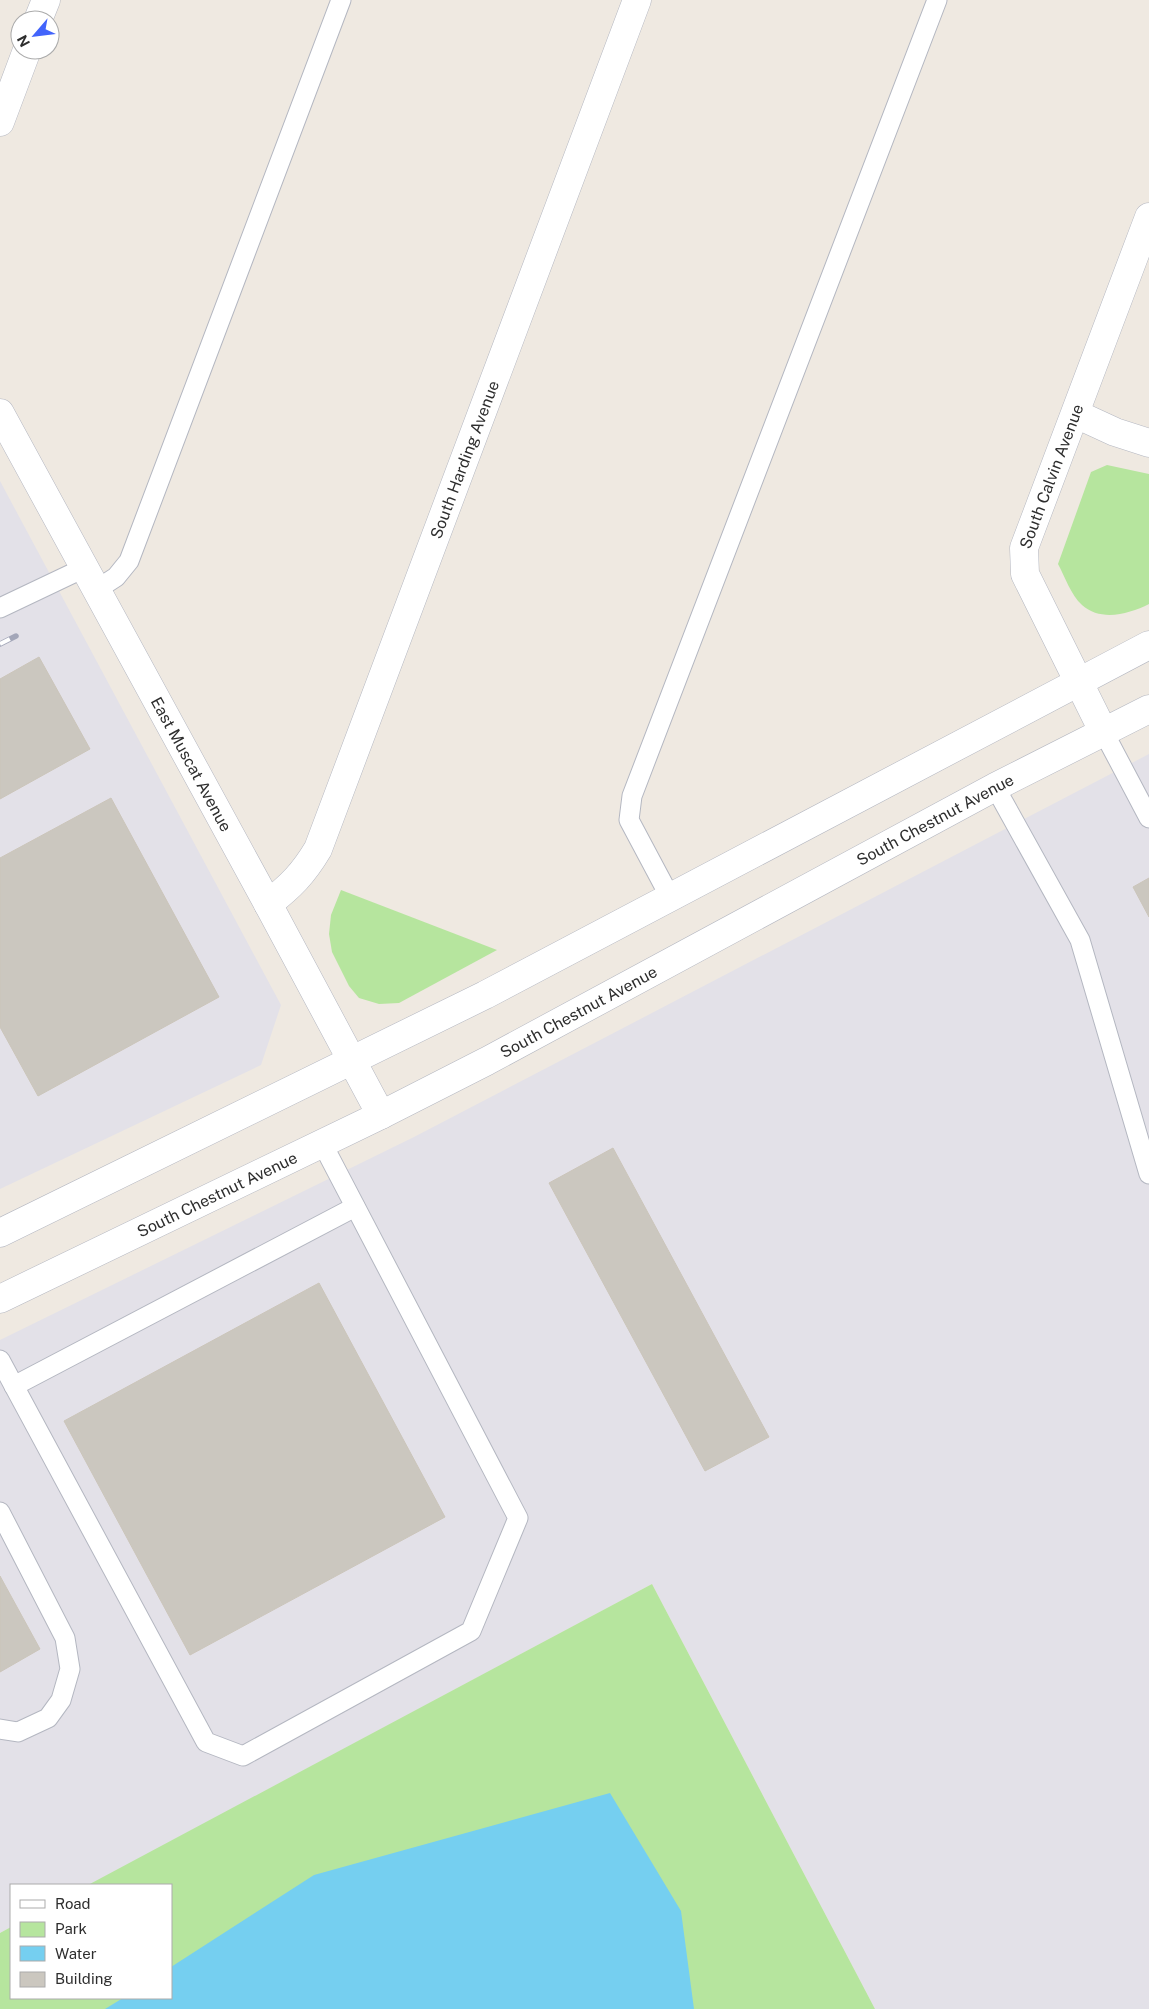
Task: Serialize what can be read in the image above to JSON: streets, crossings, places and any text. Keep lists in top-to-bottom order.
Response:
{
  "streets": {
    "main road": [
      "South Harding Avenue",
      "South Calvin Avenue",
      "East Muscat Avenue",
      "South Chestnut Avenue"
    ]
  },
  "crossings": [
    ["South Harding Avenue", "East Muscat Avenue"],
    ["South Calvin Avenue", "South Chestnut Avenue"],
    ["East Muscat Avenue", "South Chestnut Avenue"]
  ],
  "legend": [
    "Road",
    "Park",
    "Water",
    "Building"
  ],
  "north": "bottom left"
}
